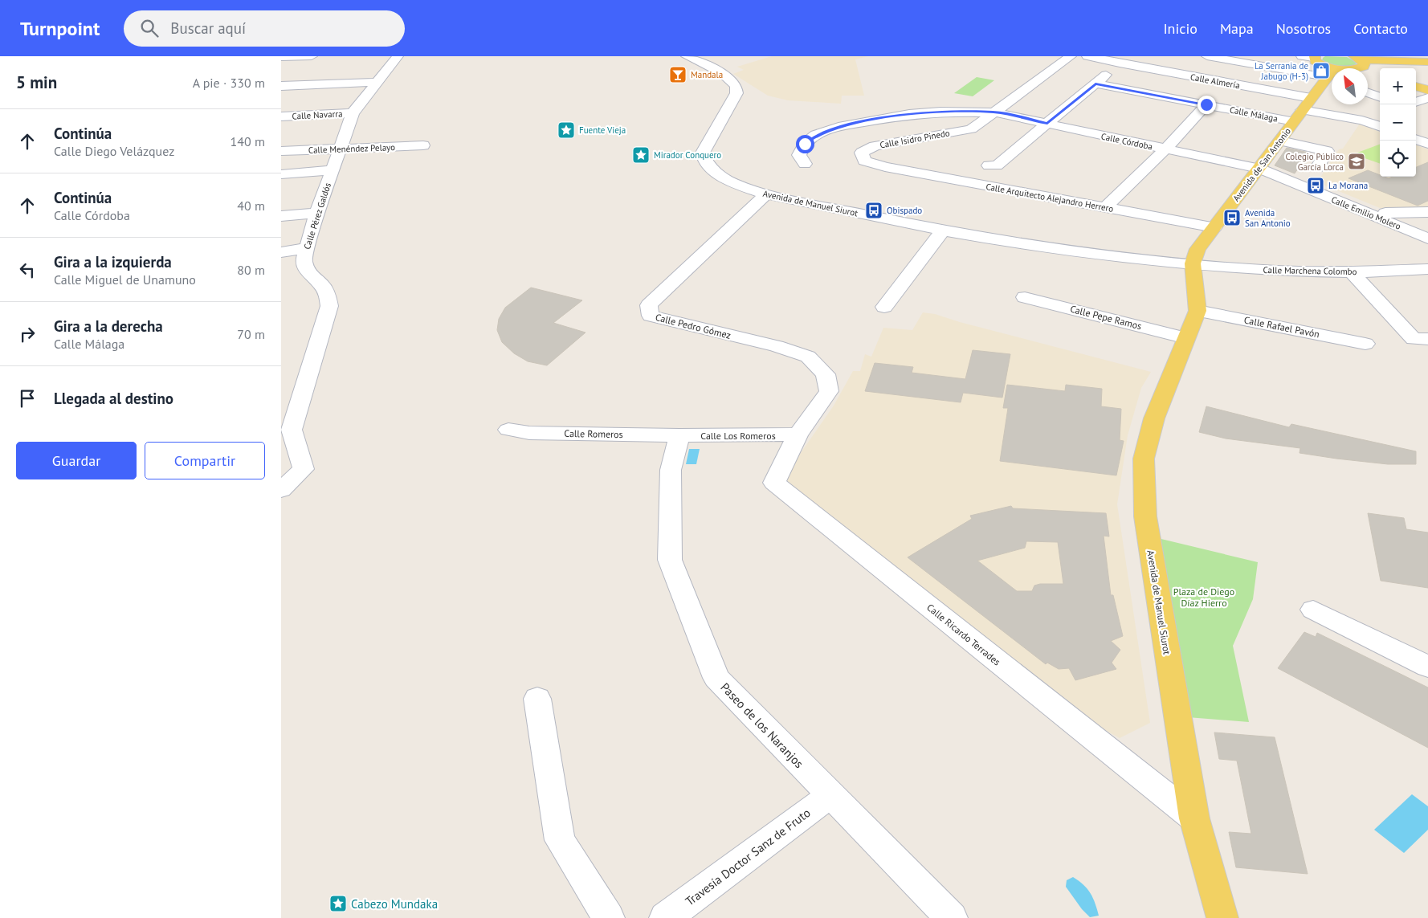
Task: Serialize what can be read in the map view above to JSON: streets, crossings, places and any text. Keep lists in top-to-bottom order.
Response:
{
  "streets": {
    "main road": ["Avenida de San Antonio", "Avenida de Manuel Siurot"],
    "street": [
      "Calle Almería",
      "Calle Málaga",
      "Calle Navarra",
      "Calle Isidro Pinedo",
      "Calle Córdoba",
      "Calle Menéndez Pelayo",
      "Calle Arquitecto Alejandro Herrero",
      "Calle Emilio Molero",
      "Calle Pérez Galdós",
      "Calle Marchena Colombo",
      "Calle Pepe Ramos",
      "Calle Pedro Gómez",
      "Calle Rafael Pavón",
      "Calle Romeros",
      "Calle Los Romeros",
      "Calle Ricardo Terrades",
      "Paseo de los Naranjos",
      "Travesía Doctor Sanz de Fruto"
    ]
  },
  "crossings": [
    ["Calle Almería", "Avenida de San Antonio"],
    ["Calle Málaga", "Avenida de San Antonio"],
    ["Calle Navarra", "Calle Pérez Galdós"],
    ["Calle Isidro Pinedo", "Calle Córdoba"],
    ["Calle Isidro Pinedo", "Calle Arquitecto Alejandro Herrero"],
    ["Calle Córdoba", "Avenida de San Antonio"],
    ["Calle Córdoba", "Calle Emilio Molero"],
    ["Calle Menéndez Pelayo", "Calle Pérez Galdós"],
    ["Avenida de San Antonio", "Calle Arquitecto Alejandro Herrero"],
    ["Avenida de San Antonio", "Avenida de Manuel Siurot"],
    ["Avenida de San Antonio", "Calle Emilio Molero"],
    ["Avenida de San Antonio", "Calle Marchena Colombo"],
    ["Avenida de Manuel Siurot", "Calle Marchena Colombo"],
    ["Avenida de Manuel Siurot", "Calle Pepe Ramos"],
    ["Avenida de Manuel Siurot", "Calle Pedro Gómez"],
    ["Avenida de Manuel Siurot", "Calle Rafael Pavón"],
    ["Avenida de Manuel Siurot", "Calle Ricardo Terrades"],
    ["Calle Pedro Gómez", "Calle Los Romeros"],
    ["Calle Pedro Gómez", "Calle Ricardo Terrades"],
    ["Calle Romeros", "Calle Los Romeros"],
    ["Calle Romeros", "Paseo de los Naranjos"],
    ["Calle Los Romeros", "Calle Ricardo Terrades"],
    ["Calle Los Romeros", "Paseo de los Naranjos"],
    ["Paseo de los Naranjos", "Travesía Doctor Sanz de Fruto"]
  ],
  "parks": ["Plaza de Diego Díaz Hierro"],
  "places": {
    "shop": ["La Serrania de Jabugo (H-3)"],
    "bar": ["Mandala"],
    "place": ["Fuente Vieja", "Mirador Conquero", "Cabezo Mundaka"],
    "school or university": ["Colegio Público García Lorca"],
    "bus stop": ["La Morana", "Obispado", "Avenida San Antonio"]
  },
  "north": "top left",
  "page": {
    "header": "Turnpoint",
    "search": "Buscar aquí",
    "nav": [
      "Inicio",
      "Mapa",
      "Nosotros",
      "Contacto"
    ],
    "heading": ["5 min", "A pie · 330 m"],
    "map_buttons": ["+", "−"],
    "list": [
      ["Continúa", "Calle Diego Velázquez", "140 m"],
      ["Continúa", "Calle Córdoba", "40 m"],
      ["Gira a la izquierda", "Calle Miguel de Unamuno", "80 m"],
      ["Gira a la derecha", "Calle Málaga", "70 m"],
      "Llegada al destino"
    ],
    "buttons": ["Guardar", "Compartir"]
  }
}
